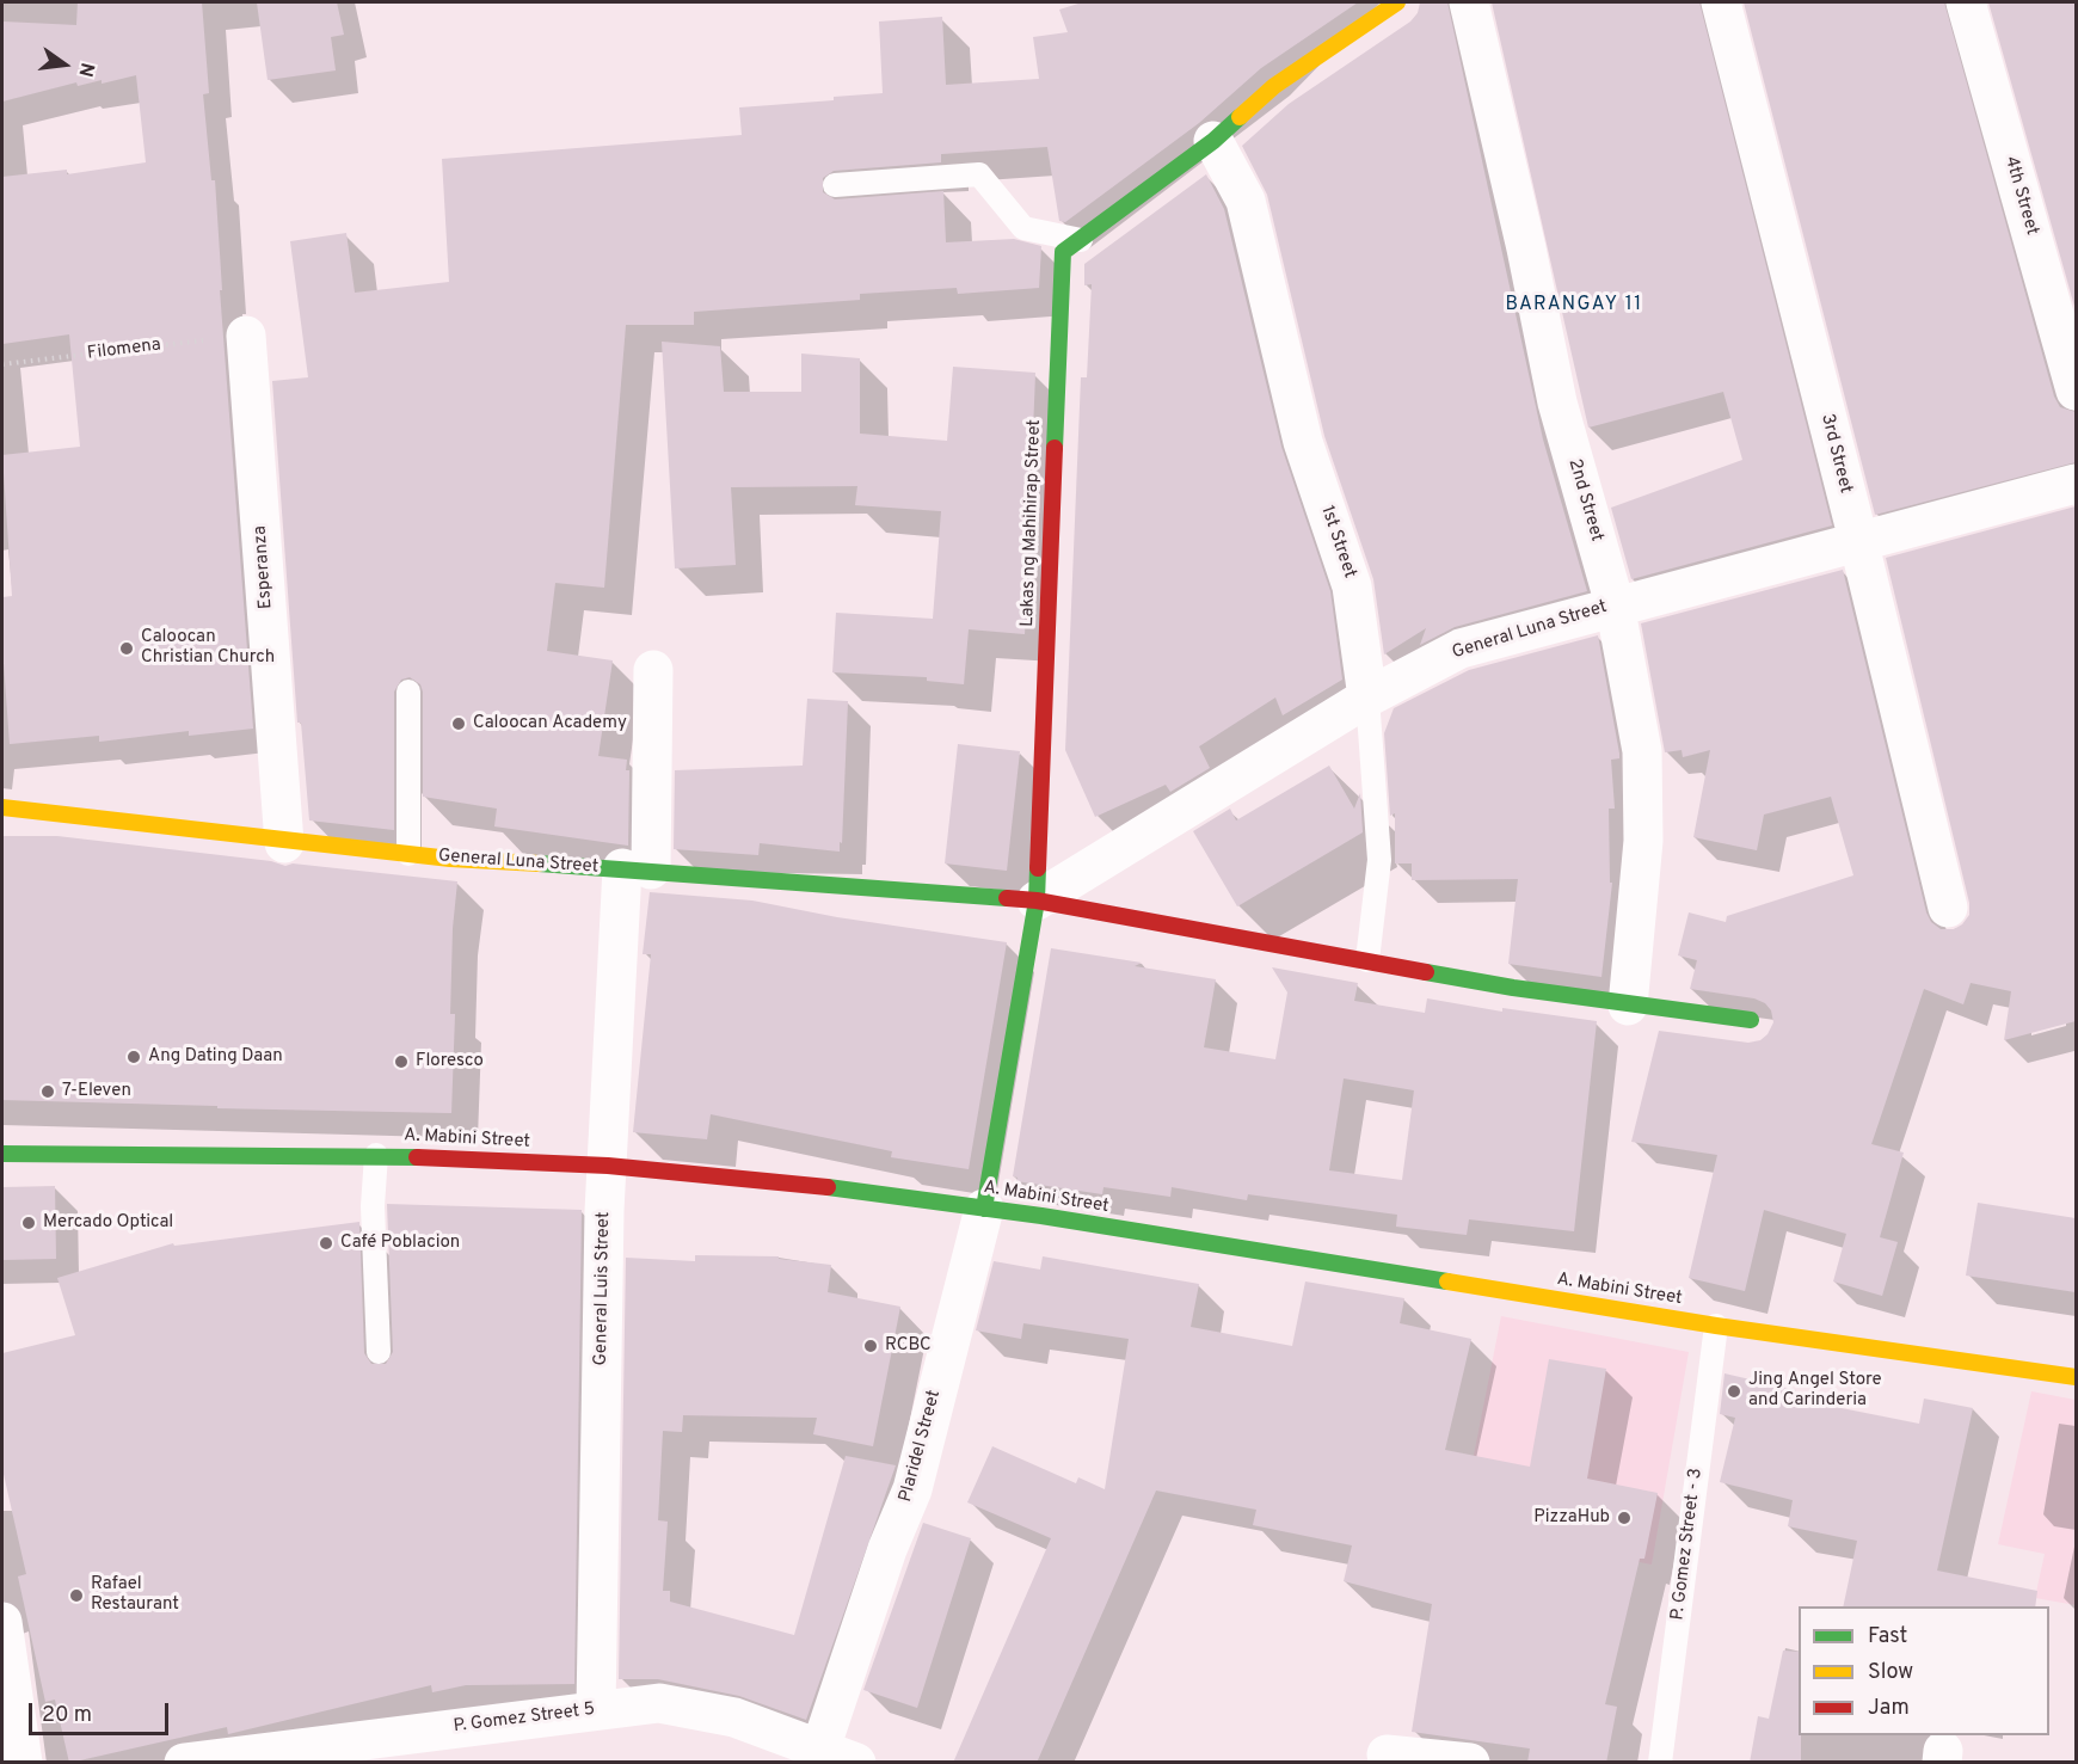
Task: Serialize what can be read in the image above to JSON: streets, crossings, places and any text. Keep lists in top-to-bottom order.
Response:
{
  "streets": {
    "street": [
      "4th Street",
      "3rd Street",
      "2nd Street",
      "Lakas ng Mahihirap Street",
      "1st Street",
      "Esperanza",
      "General Luna Street",
      "A. Mabini Street",
      "General Luis Street",
      "Plaridel Street",
      "P. Gomez Street 5"
    ],
    "lane": ["P. Gomez Street - 3"],
    "path": ["Filomena"]
  },
  "crossings": [
    ["Filomena", "Esperanza"],
    ["3rd Street", "General Luna Street"],
    ["2nd Street", "General Luna Street"],
    ["Lakas ng Mahihirap Street", "1st Street"],
    ["Lakas ng Mahihirap Street", "General Luna Street"],
    ["Lakas ng Mahihirap Street", "A. Mabini Street"],
    ["Lakas ng Mahihirap Street", "Plaridel Street"],
    ["1st Street", "General Luna Street"],
    ["Esperanza", "General Luna Street"],
    ["General Luna Street", "General Luis Street"],
    ["A. Mabini Street", "General Luis Street"],
    ["A. Mabini Street", "Plaridel Street"],
    ["A. Mabini Street", "P. Gomez Street - 3"],
    ["General Luis Street", "P. Gomez Street 5"],
    ["Plaridel Street", "P. Gomez Street 5"]
  ],
  "districts": ["BARANGAY 11"],
  "places": [
    "Caloocan Christian Church",
    "Caloocan Academy",
    "Ang Dating Daan",
    "Floresco",
    "7-Eleven",
    "Mercado Optical",
    "Café Poblacion",
    "RCBC",
    "Jing Angel Store and Carinderia",
    "PizzaHub",
    "Rafael Restaurant"
  ],
  "legend": ["Fast", "Slow", "Jam"],
  "scale_bar": "20 m",
  "north": "right"
}
